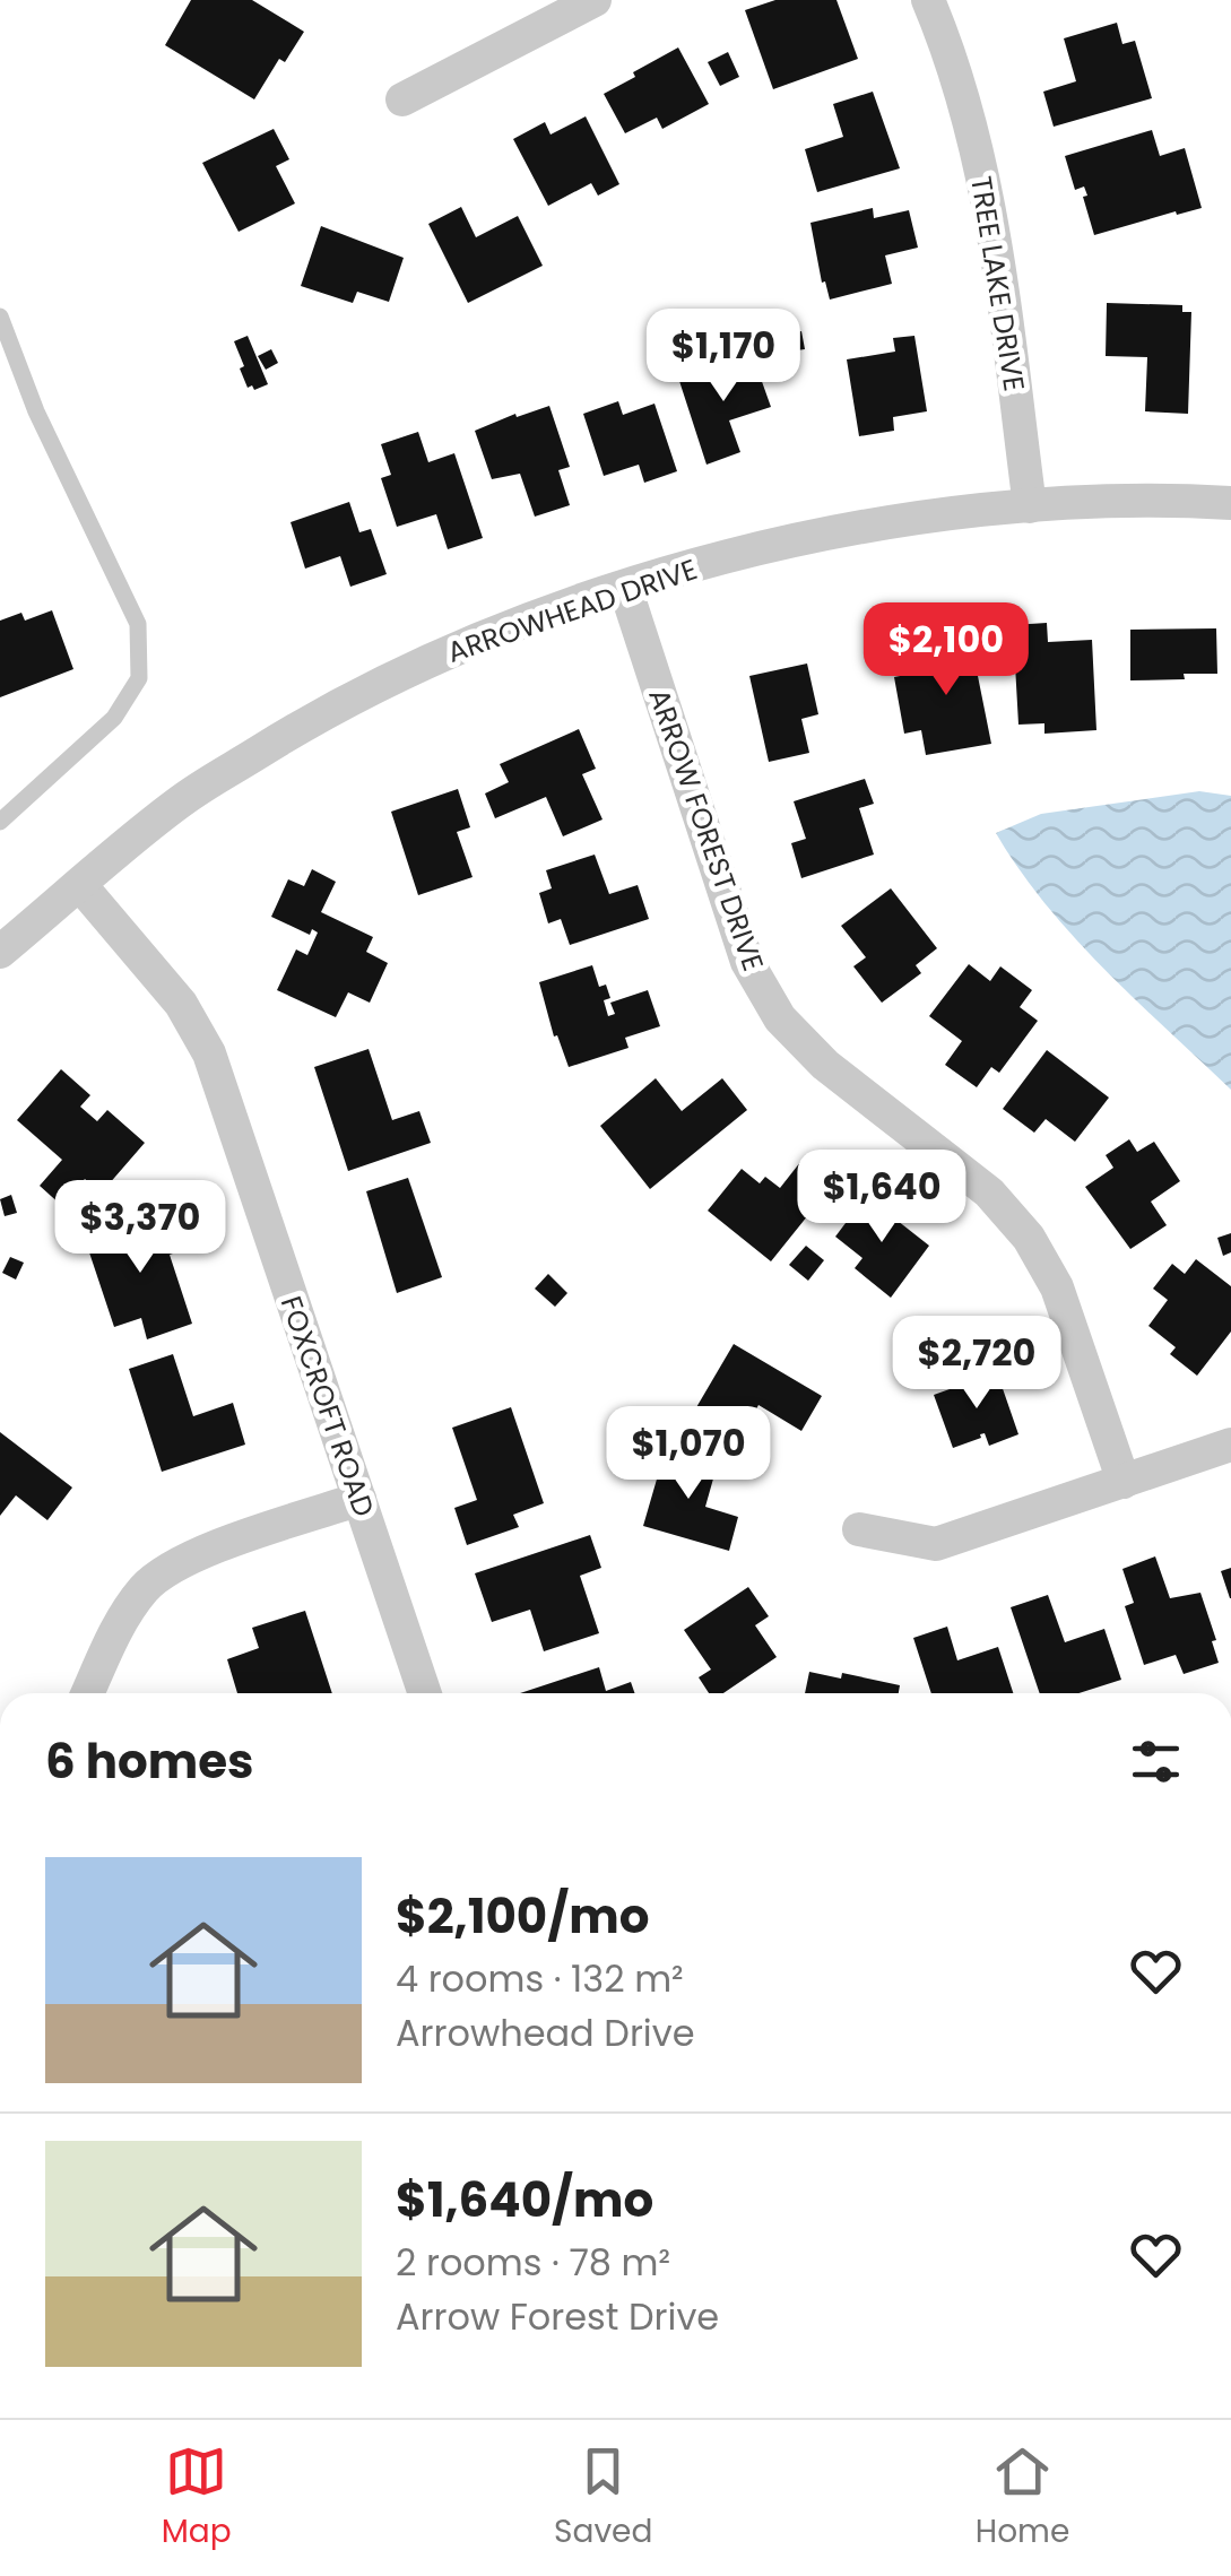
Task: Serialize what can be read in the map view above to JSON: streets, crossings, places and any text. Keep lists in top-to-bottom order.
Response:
{
  "streets": {
    "street": [
      "TREE LAKE DRIVE",
      "ARROWHEAD DRIVE",
      "ARROW FOREST DRIVE",
      "FOXCROFT ROAD"
    ]
  },
  "crossings": [
    ["TREE LAKE DRIVE", "ARROWHEAD DRIVE"],
    ["ARROWHEAD DRIVE", "ARROW FOREST DRIVE"],
    ["ARROWHEAD DRIVE", "FOXCROFT ROAD"]
  ],
  "page": {
    "price": [
      "$1,170",
      "$2,100",
      "$1,640",
      "$3,370",
      "$2,720",
      "$1,070"
    ],
    "heading": "6 homes",
    "list": [
      {
        "name": "$2,100/mo",
        "note": "4 rooms · 132 m² · Arrowhead Drive"
      },
      {
        "name": "$1,640/mo",
        "note": "2 rooms · 78 m² · Arrow Forest Drive"
      }
    ],
    "tabs": ["Map", "Saved", "Home"]
  }
}
